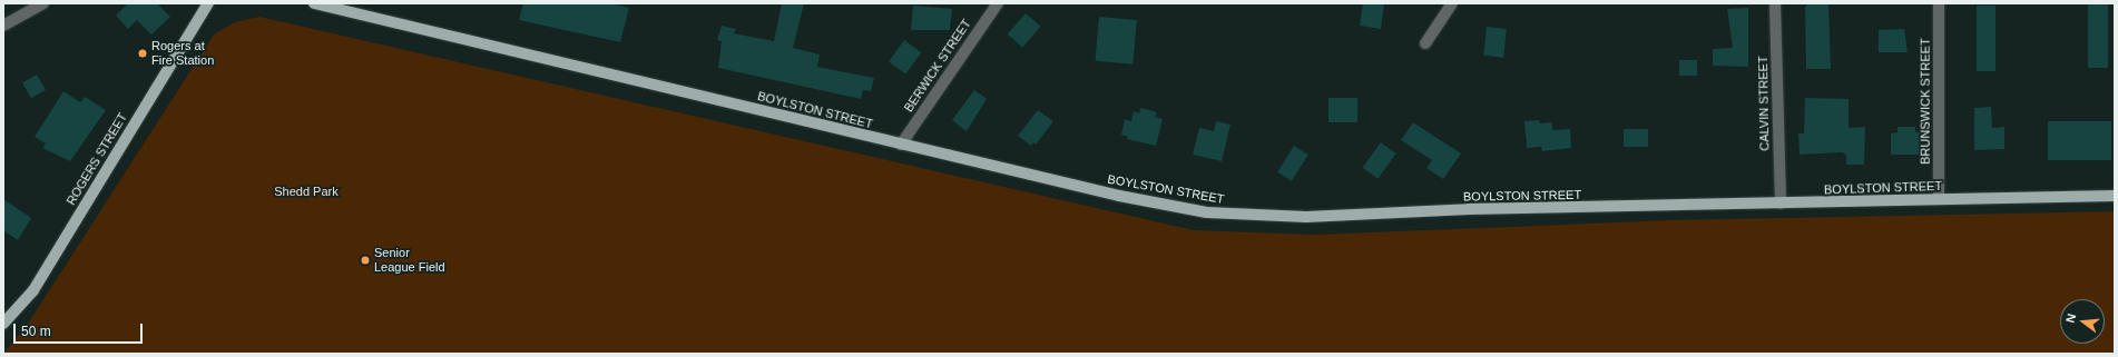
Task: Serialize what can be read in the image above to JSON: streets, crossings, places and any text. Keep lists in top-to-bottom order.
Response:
{
  "streets": {
    "main road": ["BOYLSTON STREET", "ROGERS STREET"],
    "street": ["BERWICK STREET", "BRUNSWICK STREET", "CALVIN STREET"]
  },
  "crossings": [
    ["BERWICK STREET", "BOYLSTON STREET"],
    ["BRUNSWICK STREET", "BOYLSTON STREET"],
    ["CALVIN STREET", "BOYLSTON STREET"]
  ],
  "parks": ["Shedd Park"],
  "places": ["Rogers at Fire Station", "Senior League Field"],
  "scale_bar": "50 m",
  "north": "left"
}
